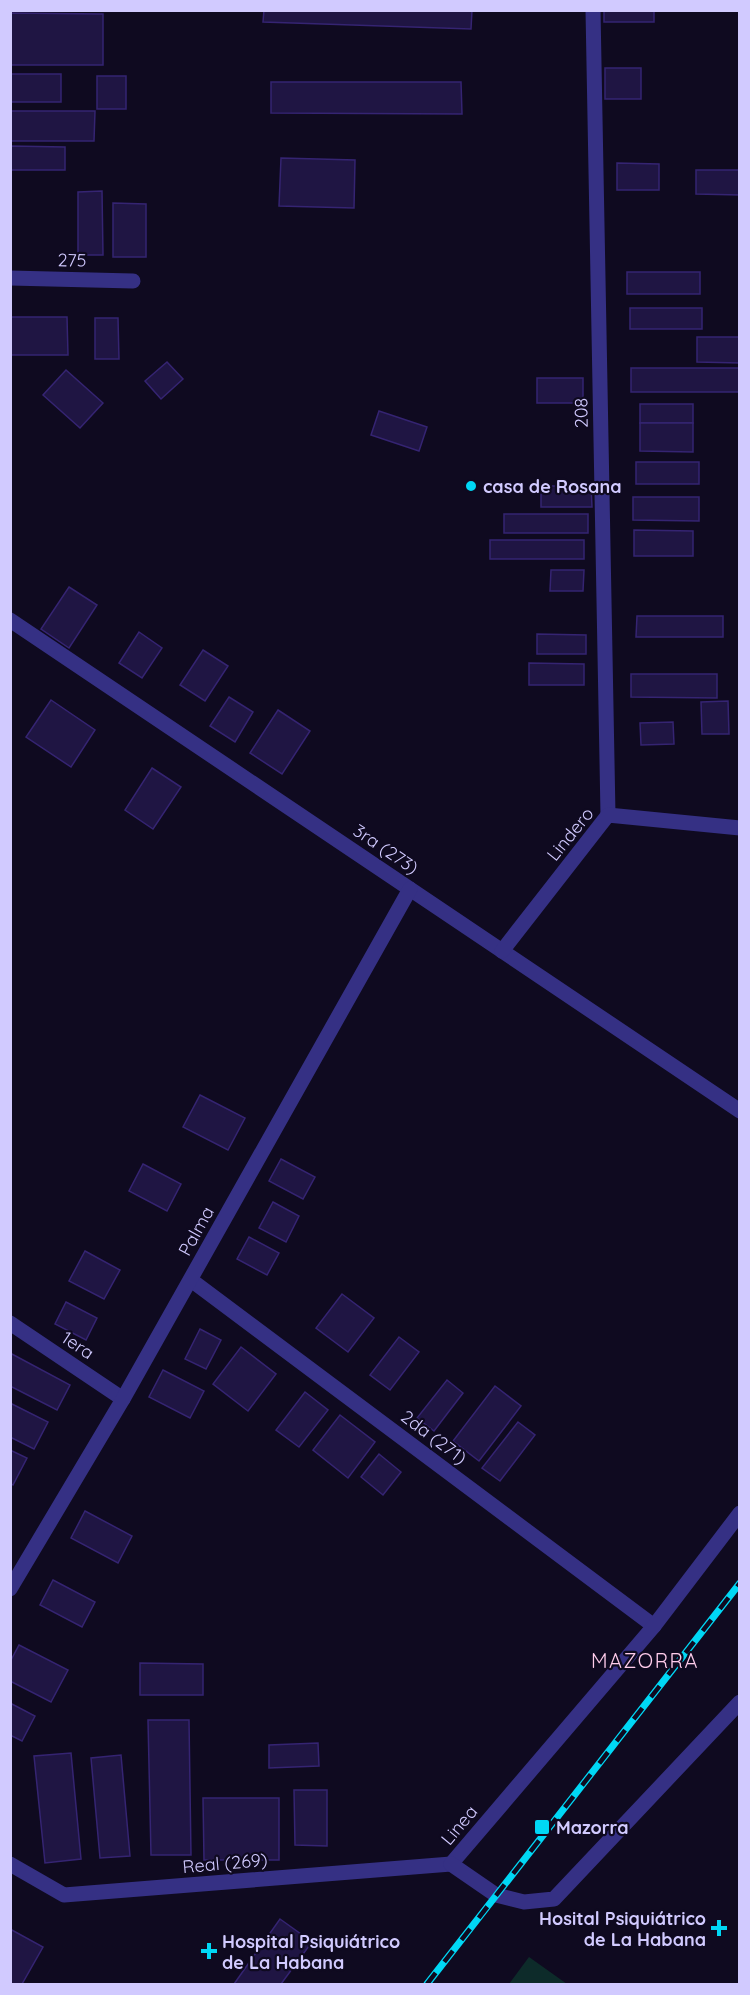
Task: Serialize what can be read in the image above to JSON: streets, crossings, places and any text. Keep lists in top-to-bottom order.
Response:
{
  "streets": {
    "street": [
      "275",
      "208",
      "Lindero",
      "3ra (273)",
      "Palma",
      "1era",
      "2da (271)",
      "Linea",
      "Real (269)"
    ]
  },
  "crossings": [
    ["208", "Lindero"],
    ["Lindero", "3ra (273)"],
    ["3ra (273)", "Palma"],
    ["Palma", "1era"],
    ["Palma", "2da (271)"],
    ["2da (271)", "Linea"],
    ["Linea", "Real (269)"]
  ],
  "districts": ["MAZORRA"],
  "places": {
    "other": ["casa de Rosana"],
    "transit": ["Mazorra"],
    "health": ["Hosital Psiquiátrico de La Habana", "Hospital Psiquiátrico de La Habana"]
  }
}
